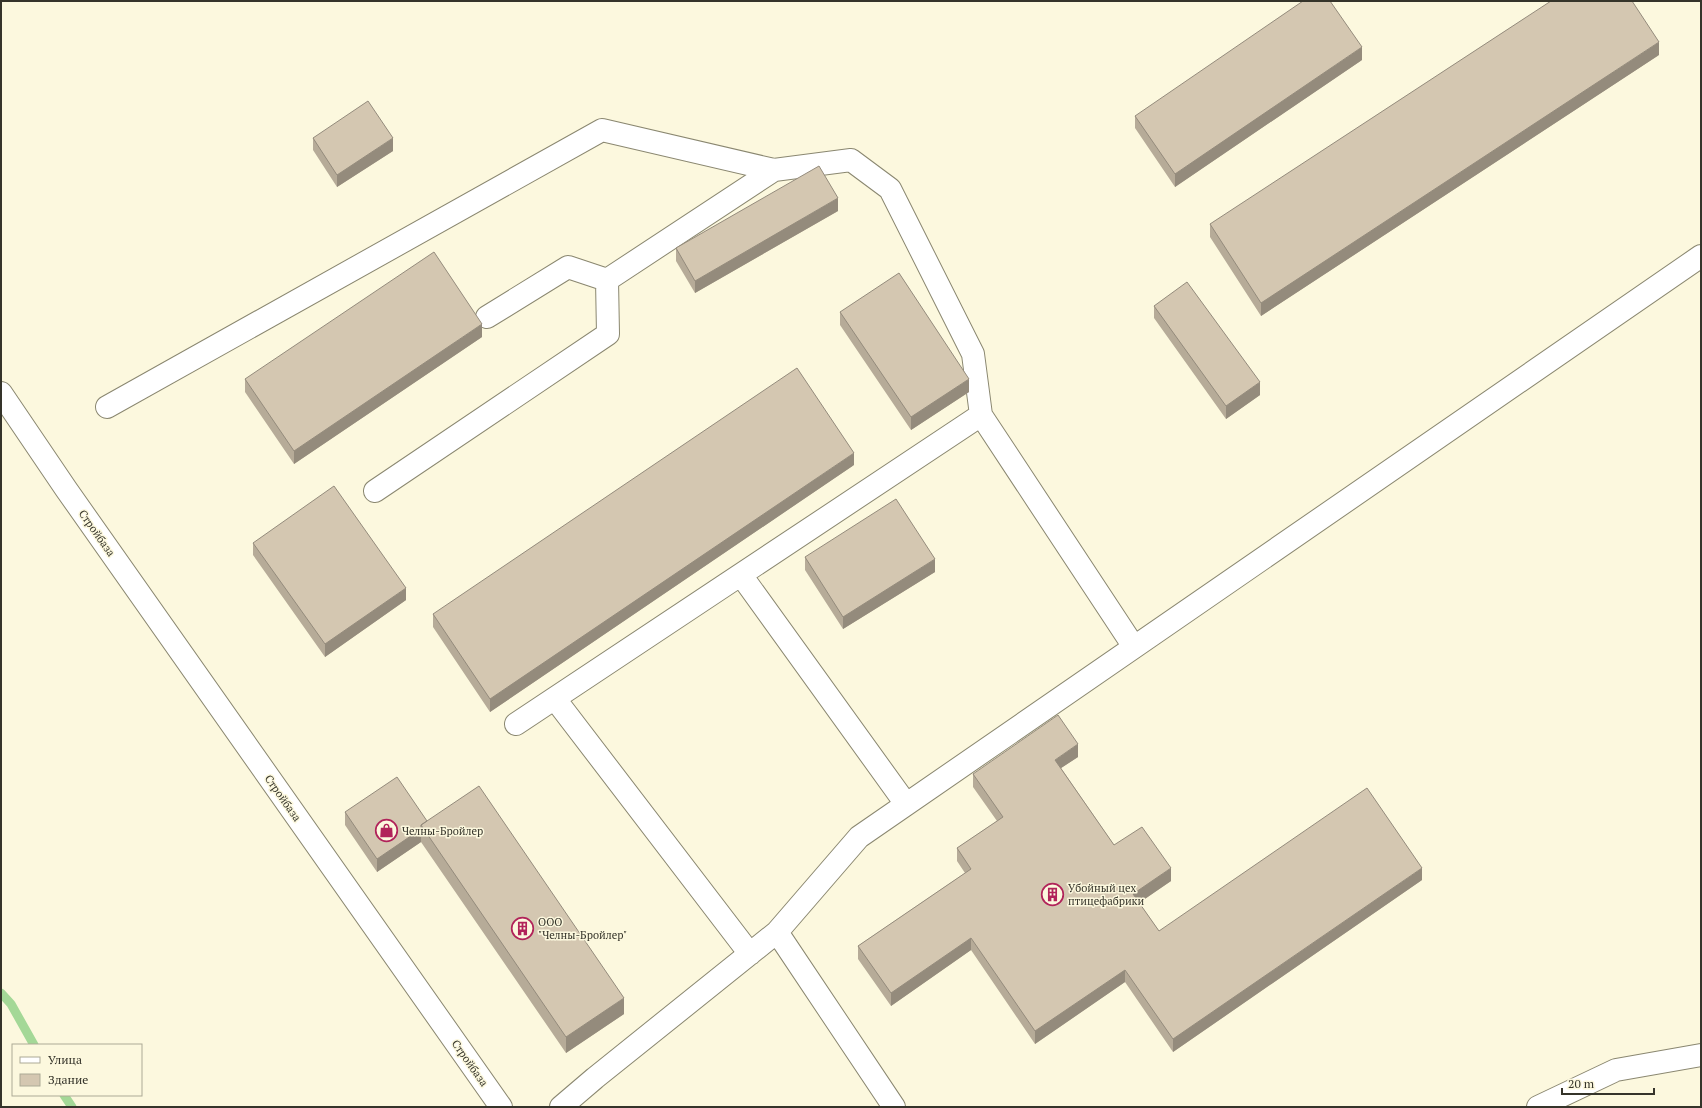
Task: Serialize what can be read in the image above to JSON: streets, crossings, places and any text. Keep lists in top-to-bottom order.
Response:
{
  "streets": {
    "street": ["Стройбаза"]
  },
  "places": {
    "shop": ["Челны-Бройлер"],
    "building": ["Убойный цех птицефабрики", "ООО \"Челны-Бройлер\""]
  },
  "legend": ["Улица", "Здание"],
  "scale_bar": "20 m"
}
